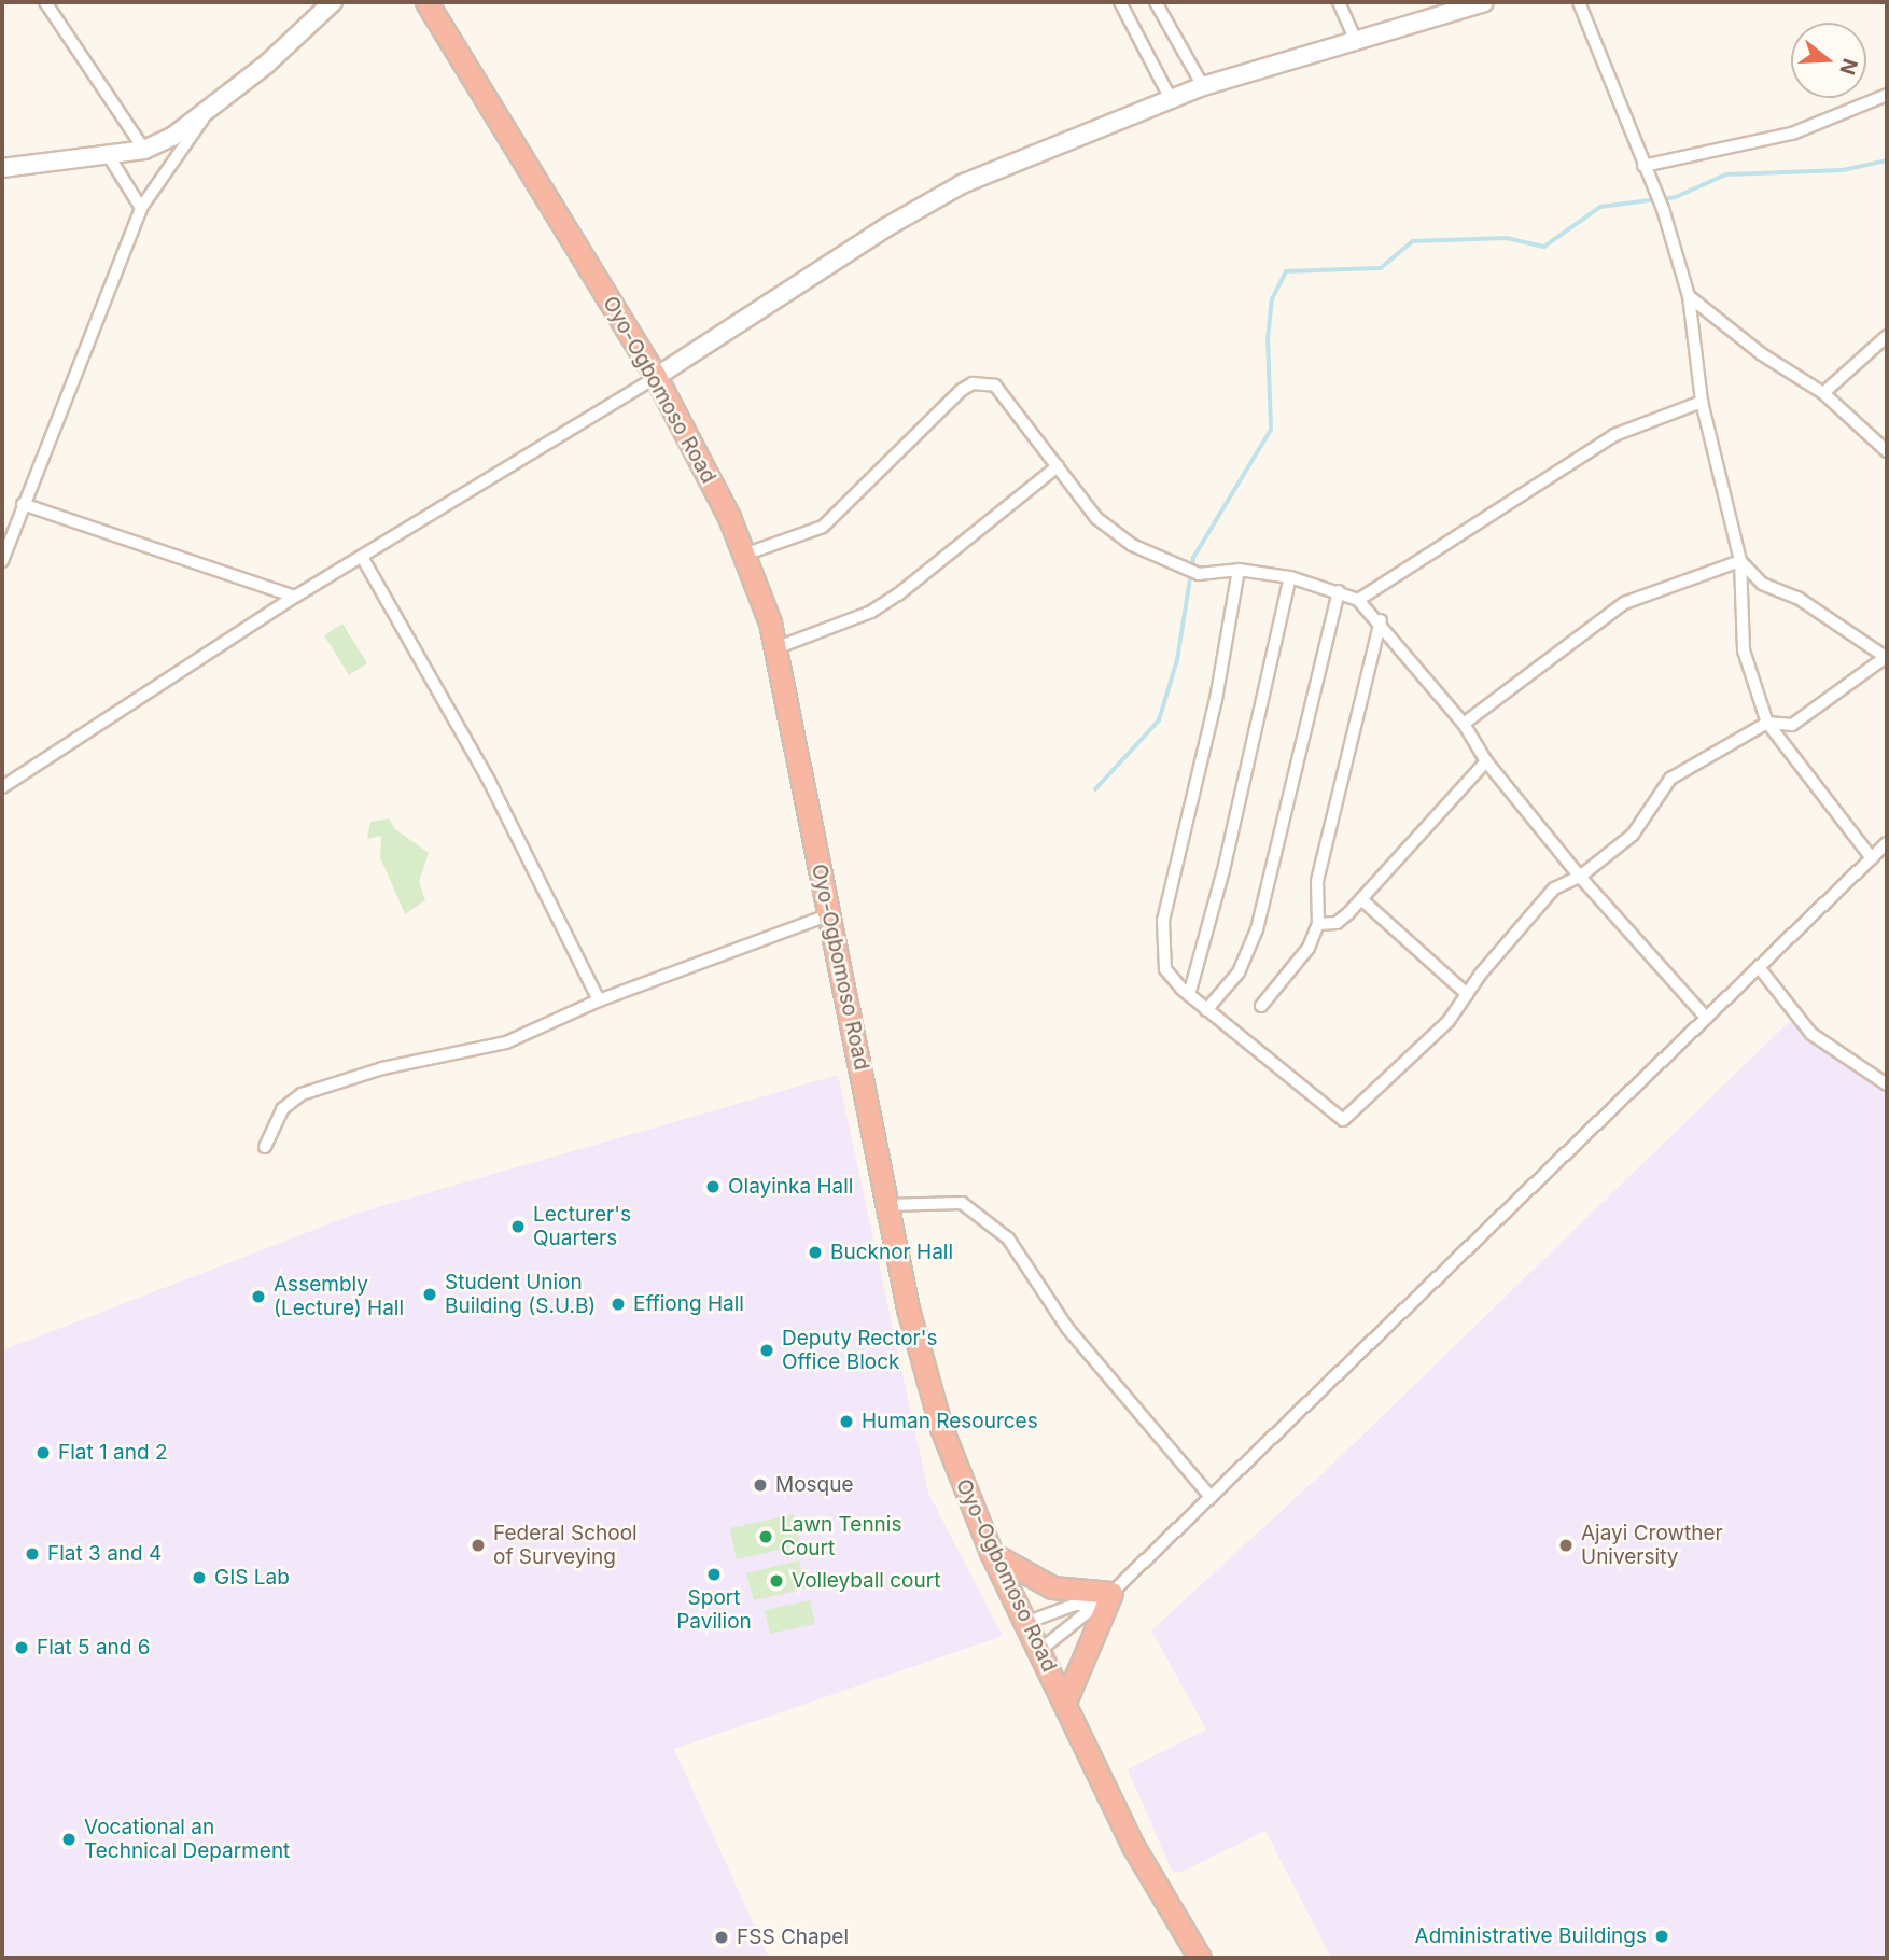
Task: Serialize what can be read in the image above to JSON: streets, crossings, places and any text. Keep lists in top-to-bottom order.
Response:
{
  "streets": {
    "highway": ["Oyo-Ogbomoso Road"]
  },
  "places": [
    "Olayinka Hall",
    "Lecturer's Quarters",
    "Bucknor Hall",
    "Student Union Building (S.U.B)",
    "Assembly (Lecture) Hall",
    "Effiong Hall",
    "Deputy Rector's Office Block",
    "Human Resources",
    "Flat 1 and 2",
    "Mosque",
    "Lawn Tennis Court",
    "Federal School of Surveying",
    "Ajayi Crowther University",
    "Flat 3 and 4",
    "Sport Pavilion",
    "GIS Lab",
    "Volleyball court",
    "Flat 5 and 6",
    "Vocational an Technical Deparment",
    "Administrative Buildings",
    "FSS Chapel"
  ],
  "north": "right"
}
